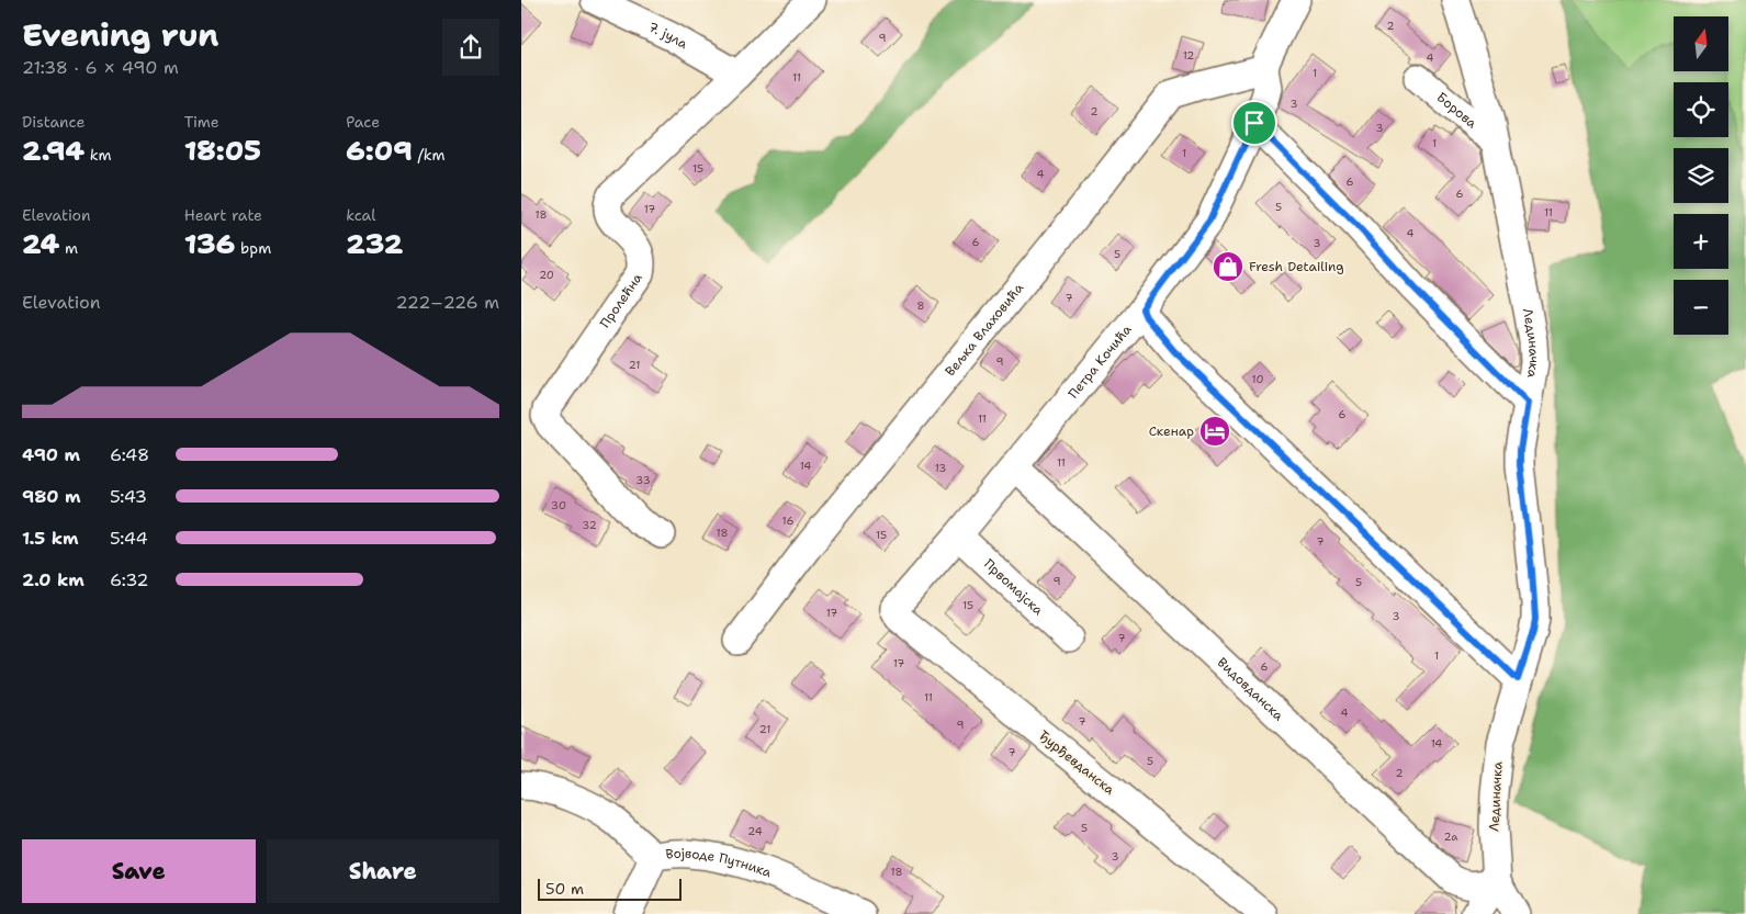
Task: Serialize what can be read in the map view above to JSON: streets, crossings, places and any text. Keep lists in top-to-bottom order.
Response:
{
  "streets": {
    "street": [
      "7. јула",
      "Борова",
      "Пролећна",
      "Вељка Влаховића",
      "Лединачка",
      "Петра Кочића",
      "Првомајска",
      "Видовданска",
      "Ђурђевданска",
      "Војводе Путника"
    ]
  },
  "crossings": [
    ["7. јула", "Пролећна"],
    ["Борова", "Лединачка"],
    ["Вељка Влаховића", "Петра Кочића"],
    ["Лединачка", "Видовданска"],
    ["Петра Кочића", "Првомајска"],
    ["Петра Кочића", "Видовданска"],
    ["Петра Кочића", "Ђурђевданска"]
  ],
  "places": {
    "shop": ["Fresh Detailing"],
    "hotel": ["Скенар"]
  },
  "house_numbers": [
    "2",
    "9",
    "12",
    "4",
    "1",
    "11",
    "3",
    "2",
    "3",
    "1",
    "1",
    "15",
    "4",
    "6",
    "6",
    "5",
    "17",
    "11",
    "18",
    "4",
    "6",
    "3",
    "5",
    "20",
    "7",
    "8",
    "9",
    "21",
    "10",
    "6",
    "11",
    "11",
    "14",
    "13",
    "33",
    "30",
    "16",
    "32",
    "18",
    "15",
    "7",
    "9",
    "5",
    "15",
    "17",
    "3",
    "7",
    "1",
    "17",
    "6",
    "11",
    "4",
    "7",
    "9",
    "21",
    "14",
    "7",
    "5",
    "2",
    "5",
    "24",
    "2a",
    "3",
    "18"
  ],
  "scale_bar": "50 m",
  "north": "top",
  "page": {
    "heading": ["Evening run", "21:38 · 6 × 490 m"],
    "map_buttons": ["+", "−"],
    "stats": [
      ["Distance", "2.94 km"],
      ["Time", "18:05"],
      ["Pace", "6:09 /km"],
      ["Elevation", "24 m"],
      ["Heart rate", "136 bpm"],
      ["kcal", "232"]
    ],
    "chart": ["Elevation", "222–226 m"],
    "list": [
      {
        "name": "490 m",
        "note": "6:48"
      },
      {
        "name": "980 m",
        "note": "5:43"
      },
      {
        "name": "1.5 km",
        "note": "5:44"
      },
      {
        "name": "2.0 km",
        "note": "6:32"
      }
    ],
    "buttons": ["Save", "Share"],
    "scale": "50 m"
  }
}
